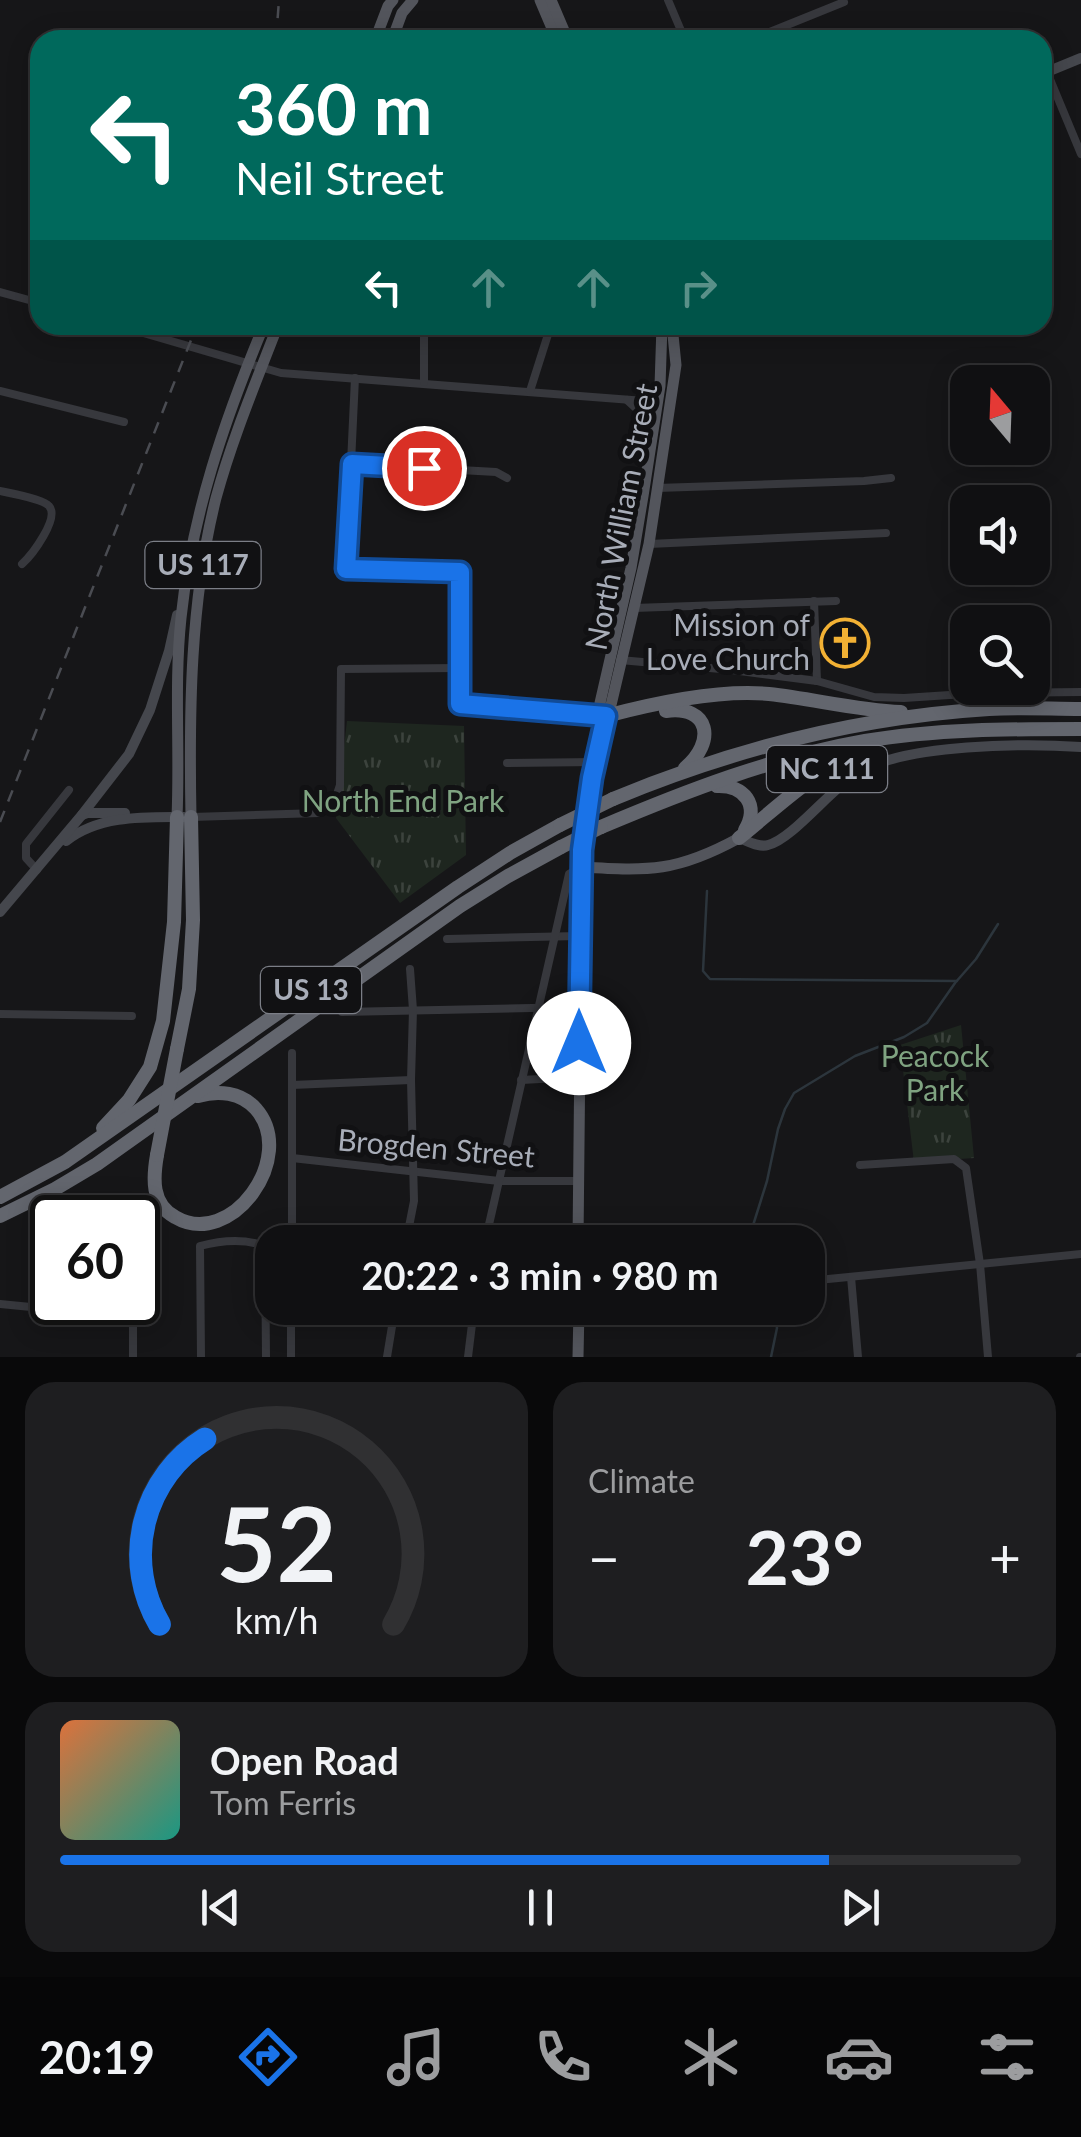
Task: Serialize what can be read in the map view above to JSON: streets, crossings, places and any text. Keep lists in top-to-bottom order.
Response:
{
  "streets": {
    "highway": ["US 117", "NC 111", "US 13"],
    "main road": ["North William Street"],
    "street": ["Brogden Street"]
  },
  "crossings": [
    ["North William Street", "NC 111"],
    ["North William Street", "Brogden Street"],
    ["US 117", "US 13"],
    ["NC 111", "US 13"]
  ],
  "parks": ["North End Park", "Peacock Park"],
  "places": {
    "church": ["Mission of Love Church"]
  },
  "north": "top",
  "page": {
    "turn": ["360 m", "Neil Street"],
    "limit": "60",
    "trip": "20:22 · 3 min · 980 m",
    "tile": "Climate",
    "heat": ["−", "23°", "+"],
    "song": ["Open Road", "Tom Ferris"],
    "tabs": "20:19",
    "gauge": ["52", "km/h"]
  }
}
